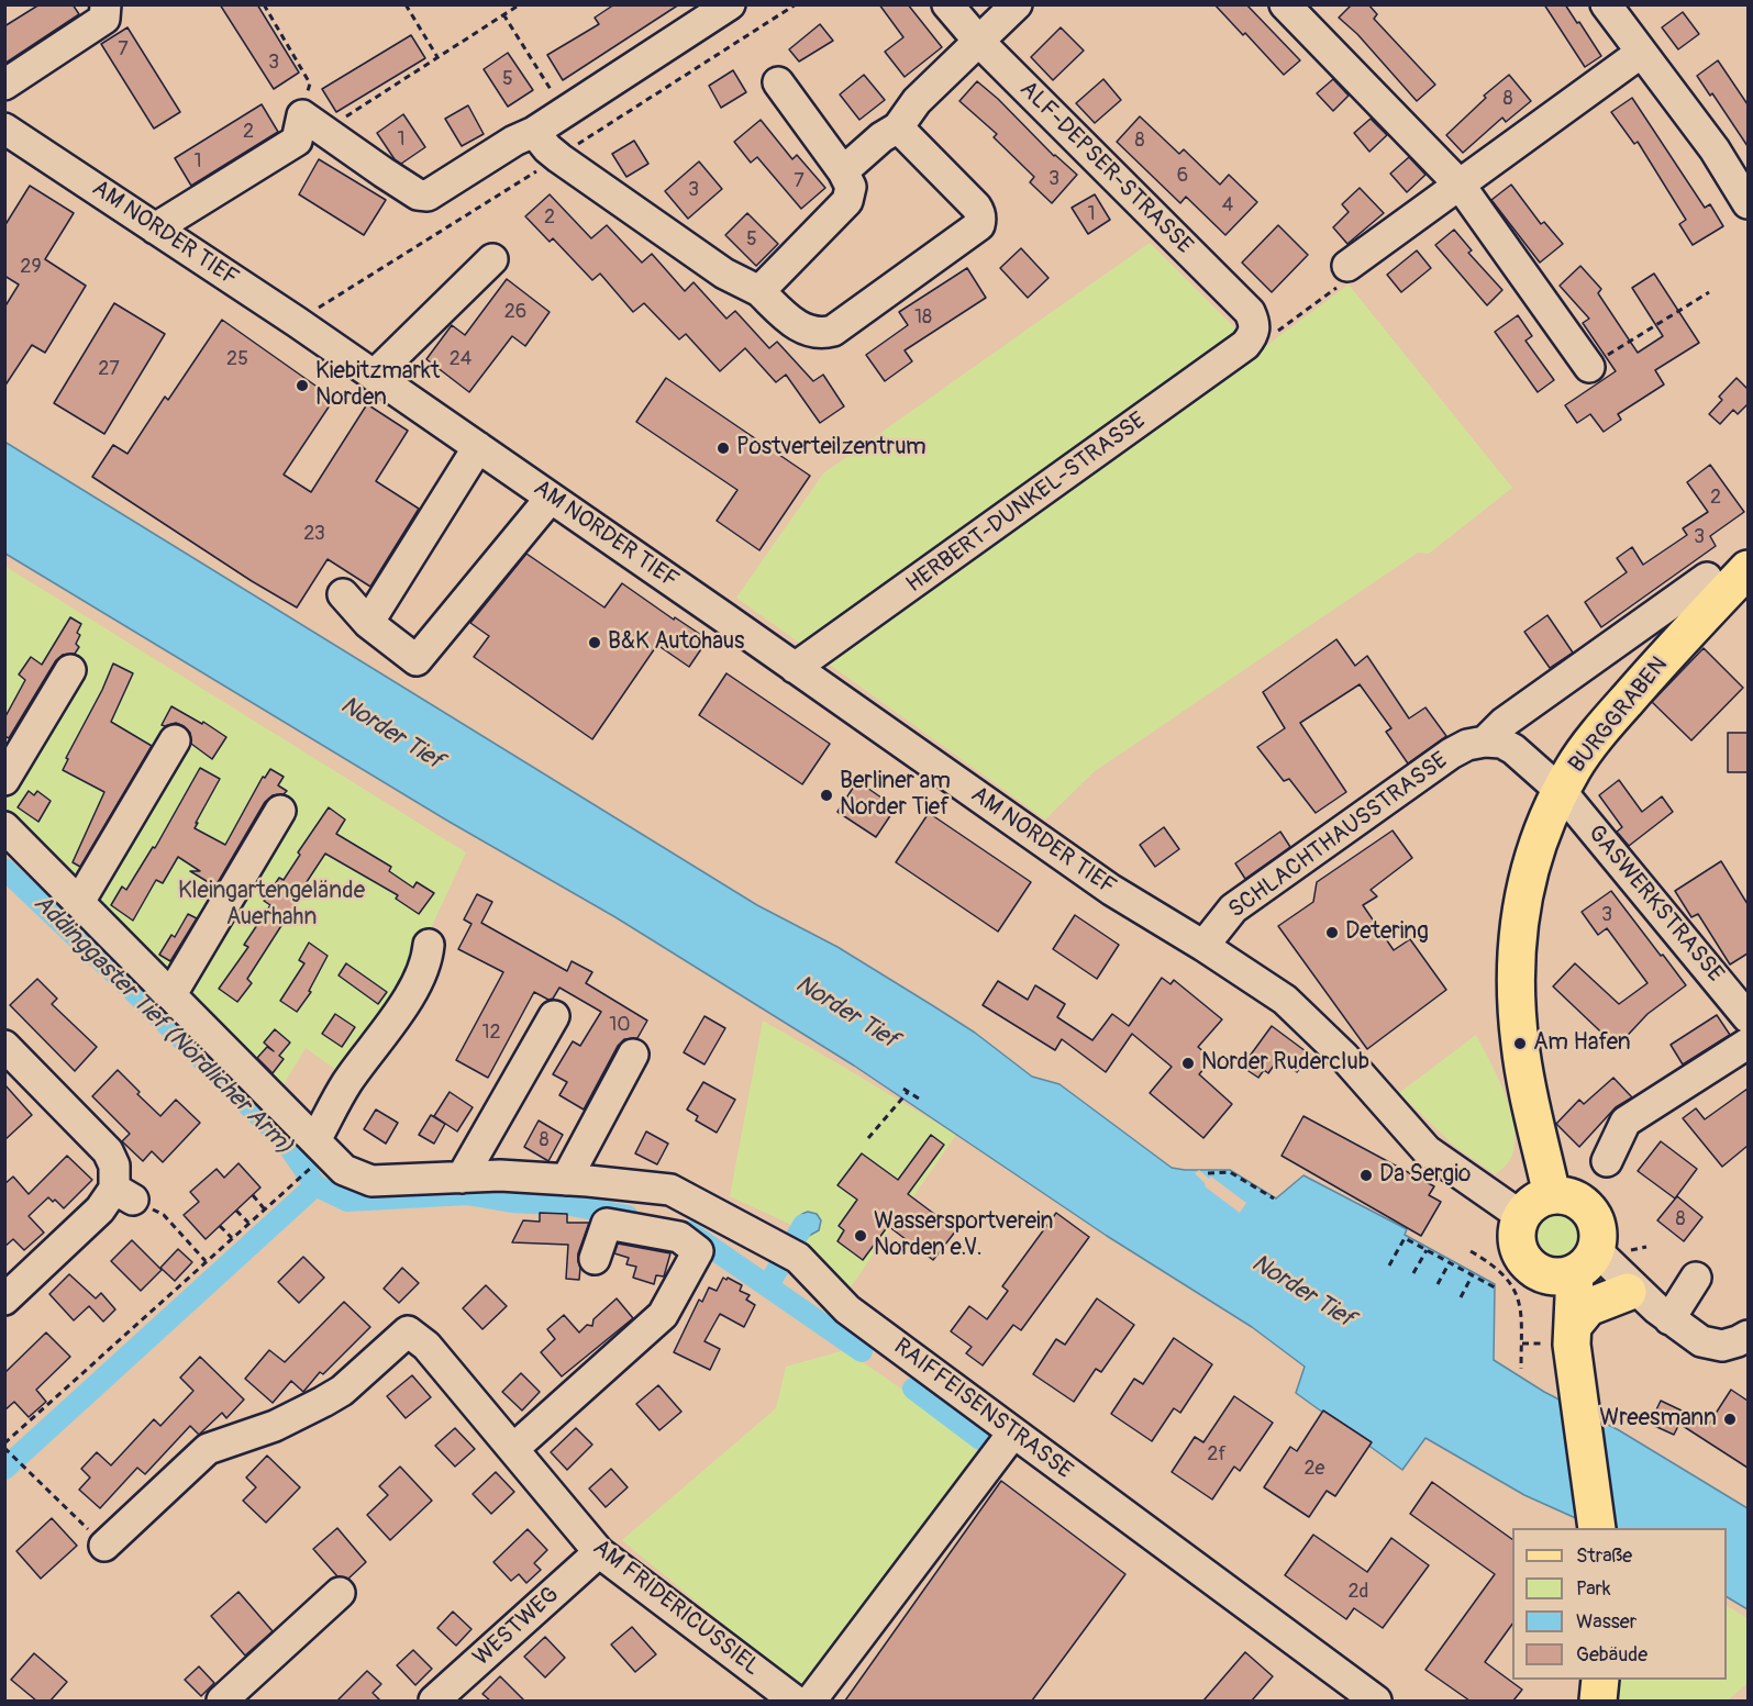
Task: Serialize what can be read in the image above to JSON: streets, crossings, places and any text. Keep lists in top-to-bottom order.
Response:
{
  "streets": {
    "main road": ["BURGGRABEN"],
    "street": [
      "ALF-DEPSER-STRASSE",
      "AM NORDER TIEF",
      "HERBERT-DUNKEL-STRASSE",
      "SCHLACHTHAUSSTRASSE",
      "GASWERKSTRASSE",
      "RAIFFEISENSTRASSE",
      "AM FRIDERICUSSIEL",
      "WESTWEG"
    ]
  },
  "crossings": [
    ["ALF-DEPSER-STRASSE", "HERBERT-DUNKEL-STRASSE"],
    ["AM NORDER TIEF", "HERBERT-DUNKEL-STRASSE"],
    ["AM NORDER TIEF", "SCHLACHTHAUSSTRASSE"],
    ["BURGGRABEN", "GASWERKSTRASSE"],
    ["AM FRIDERICUSSIEL", "WESTWEG"]
  ],
  "water": ["Norder Tief", "Addinggaster Tief (Nördlicher Arm)"],
  "parks": ["Kleingartengelände Auerhahn"],
  "places": [
    "Kiebitzmarkt Norden",
    "Postverteilzentrum",
    "B&K Autohaus",
    "Berliner am Norder Tief",
    "Detering",
    "Am Hafen",
    "Norder Ruderclub",
    "Da Sergio",
    "Wassersportverein Norden e.V.",
    "Wreesmann"
  ],
  "house_numbers": [
    "7",
    "3",
    "5",
    "8",
    "2",
    "1",
    "8",
    "1",
    "6",
    "3",
    "7",
    "3",
    "4",
    "1",
    "2",
    "5",
    "29",
    "26",
    "18",
    "25",
    "24",
    "27",
    "2",
    "23",
    "3",
    "3",
    "10",
    "12",
    "8",
    "8",
    "2f",
    "2e",
    "2d"
  ],
  "legend": [
    "Straße",
    "Park",
    "Wasser",
    "Gebäude"
  ]
}
